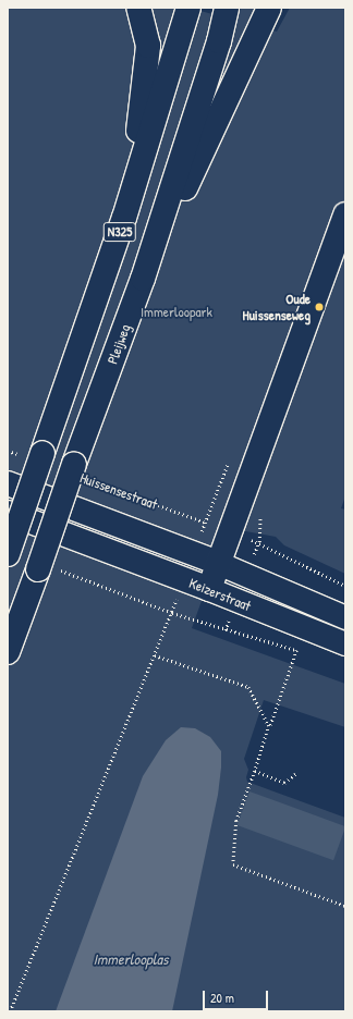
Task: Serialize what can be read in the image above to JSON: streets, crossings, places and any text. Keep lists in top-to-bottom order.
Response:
{
  "streets": {
    "main road": ["N325", "Pleijweg", "Keizerstraat"],
    "path": ["Huissensestraat"]
  },
  "crossings": [
    ["N325", "Pleijweg"],
    ["Pleijweg", "Huissensestraat"]
  ],
  "water": ["Immerlooplas"],
  "parks": ["Immerloopark"],
  "places": ["Oude Huissenseweg"],
  "scale_bar": "20 m"
}
